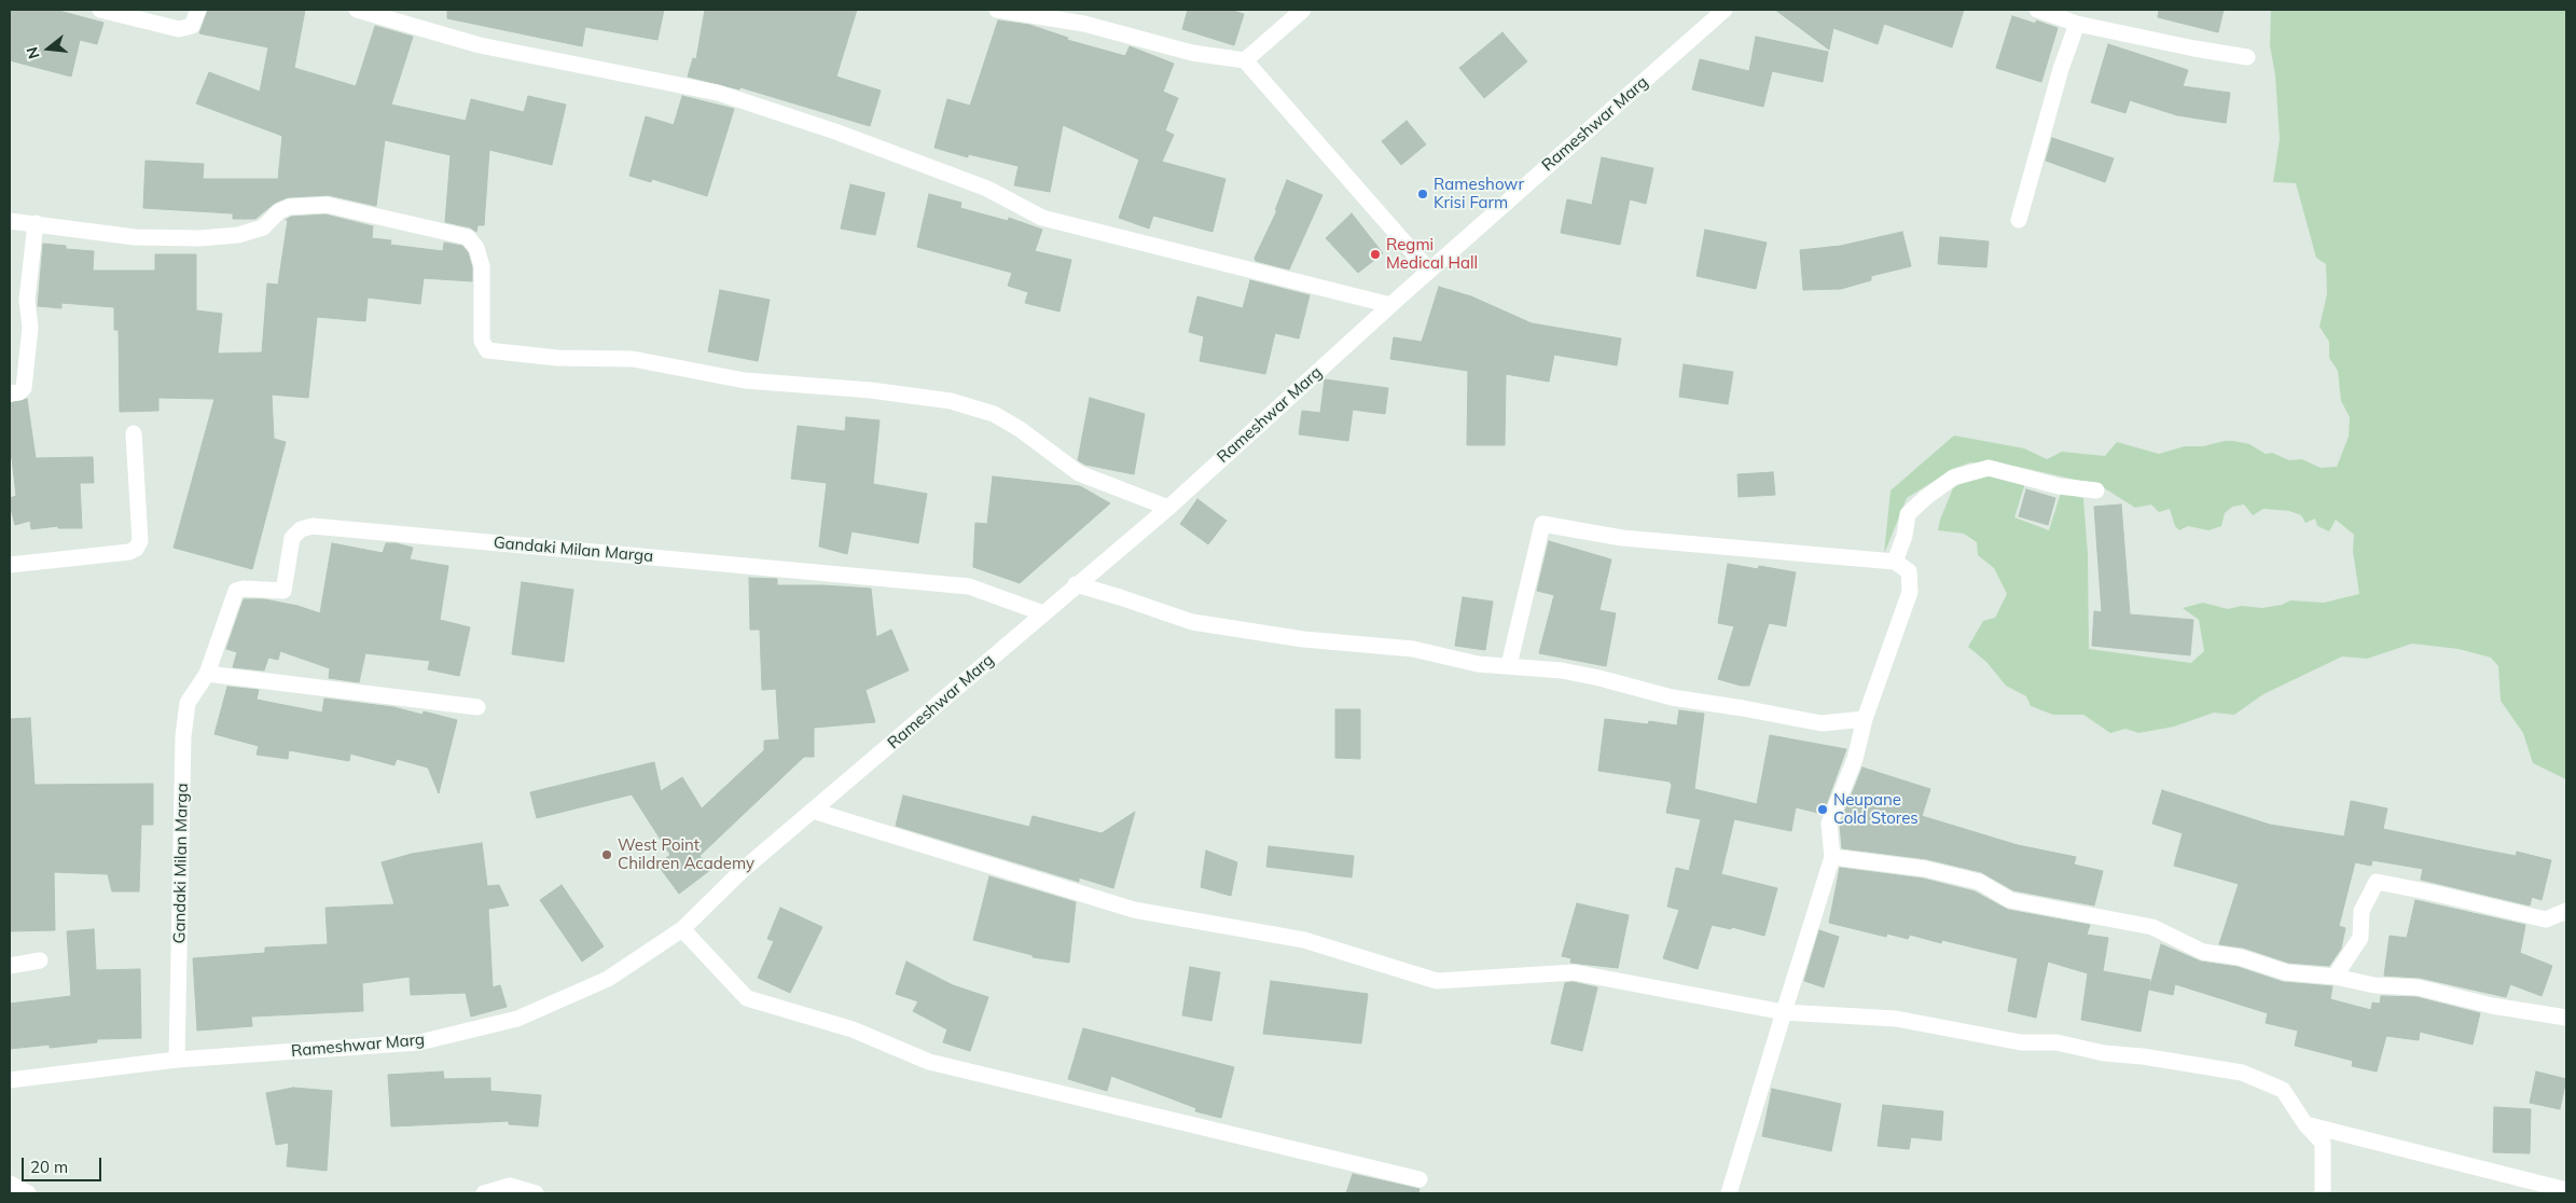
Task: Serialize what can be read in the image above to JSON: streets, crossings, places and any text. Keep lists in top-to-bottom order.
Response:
{
  "streets": {
    "street": ["Rameshwar Marg", "Gandaki Milan Marga"]
  },
  "crossings": [
    ["Rameshwar Marg", "Gandaki Milan Marga"]
  ],
  "places": [
    "Rameshowr Krisi Farm",
    "Regmi Medical Hall",
    "Neupane Cold Stores",
    "West Point Children Academy"
  ],
  "scale_bar": "20 m",
  "north": "left"
}
